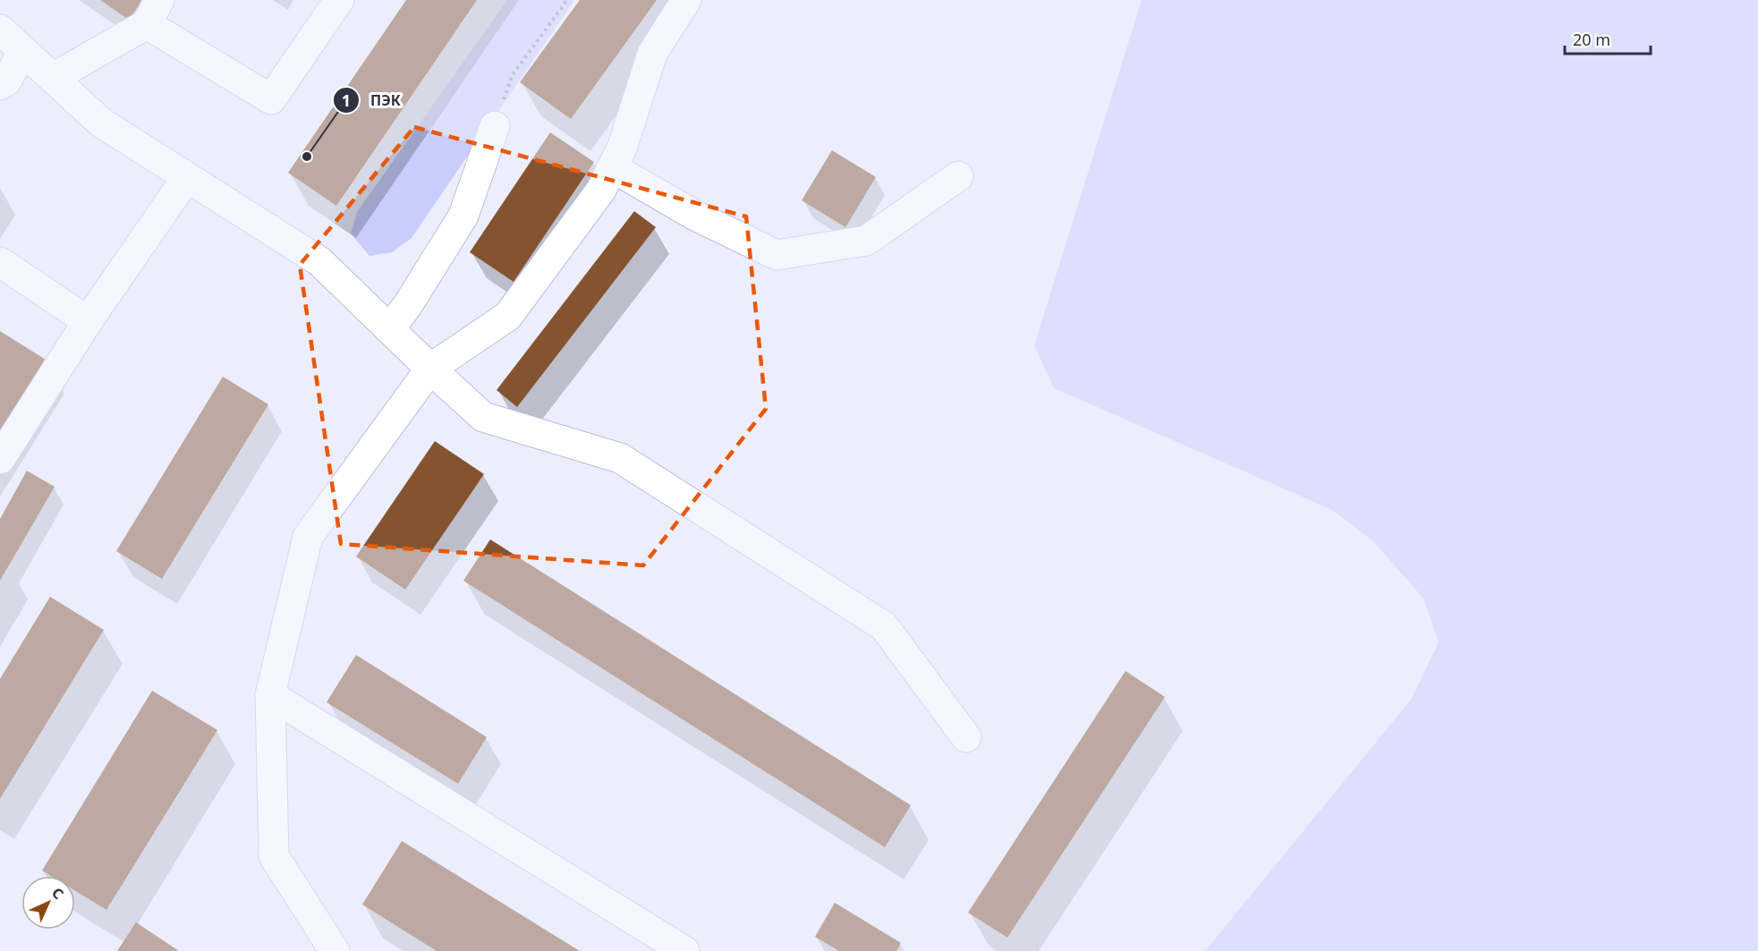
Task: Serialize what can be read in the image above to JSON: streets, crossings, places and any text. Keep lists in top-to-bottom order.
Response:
{
  "places": ["ПЭК"],
  "scale_bar": "20 m",
  "north": "top right"
}
